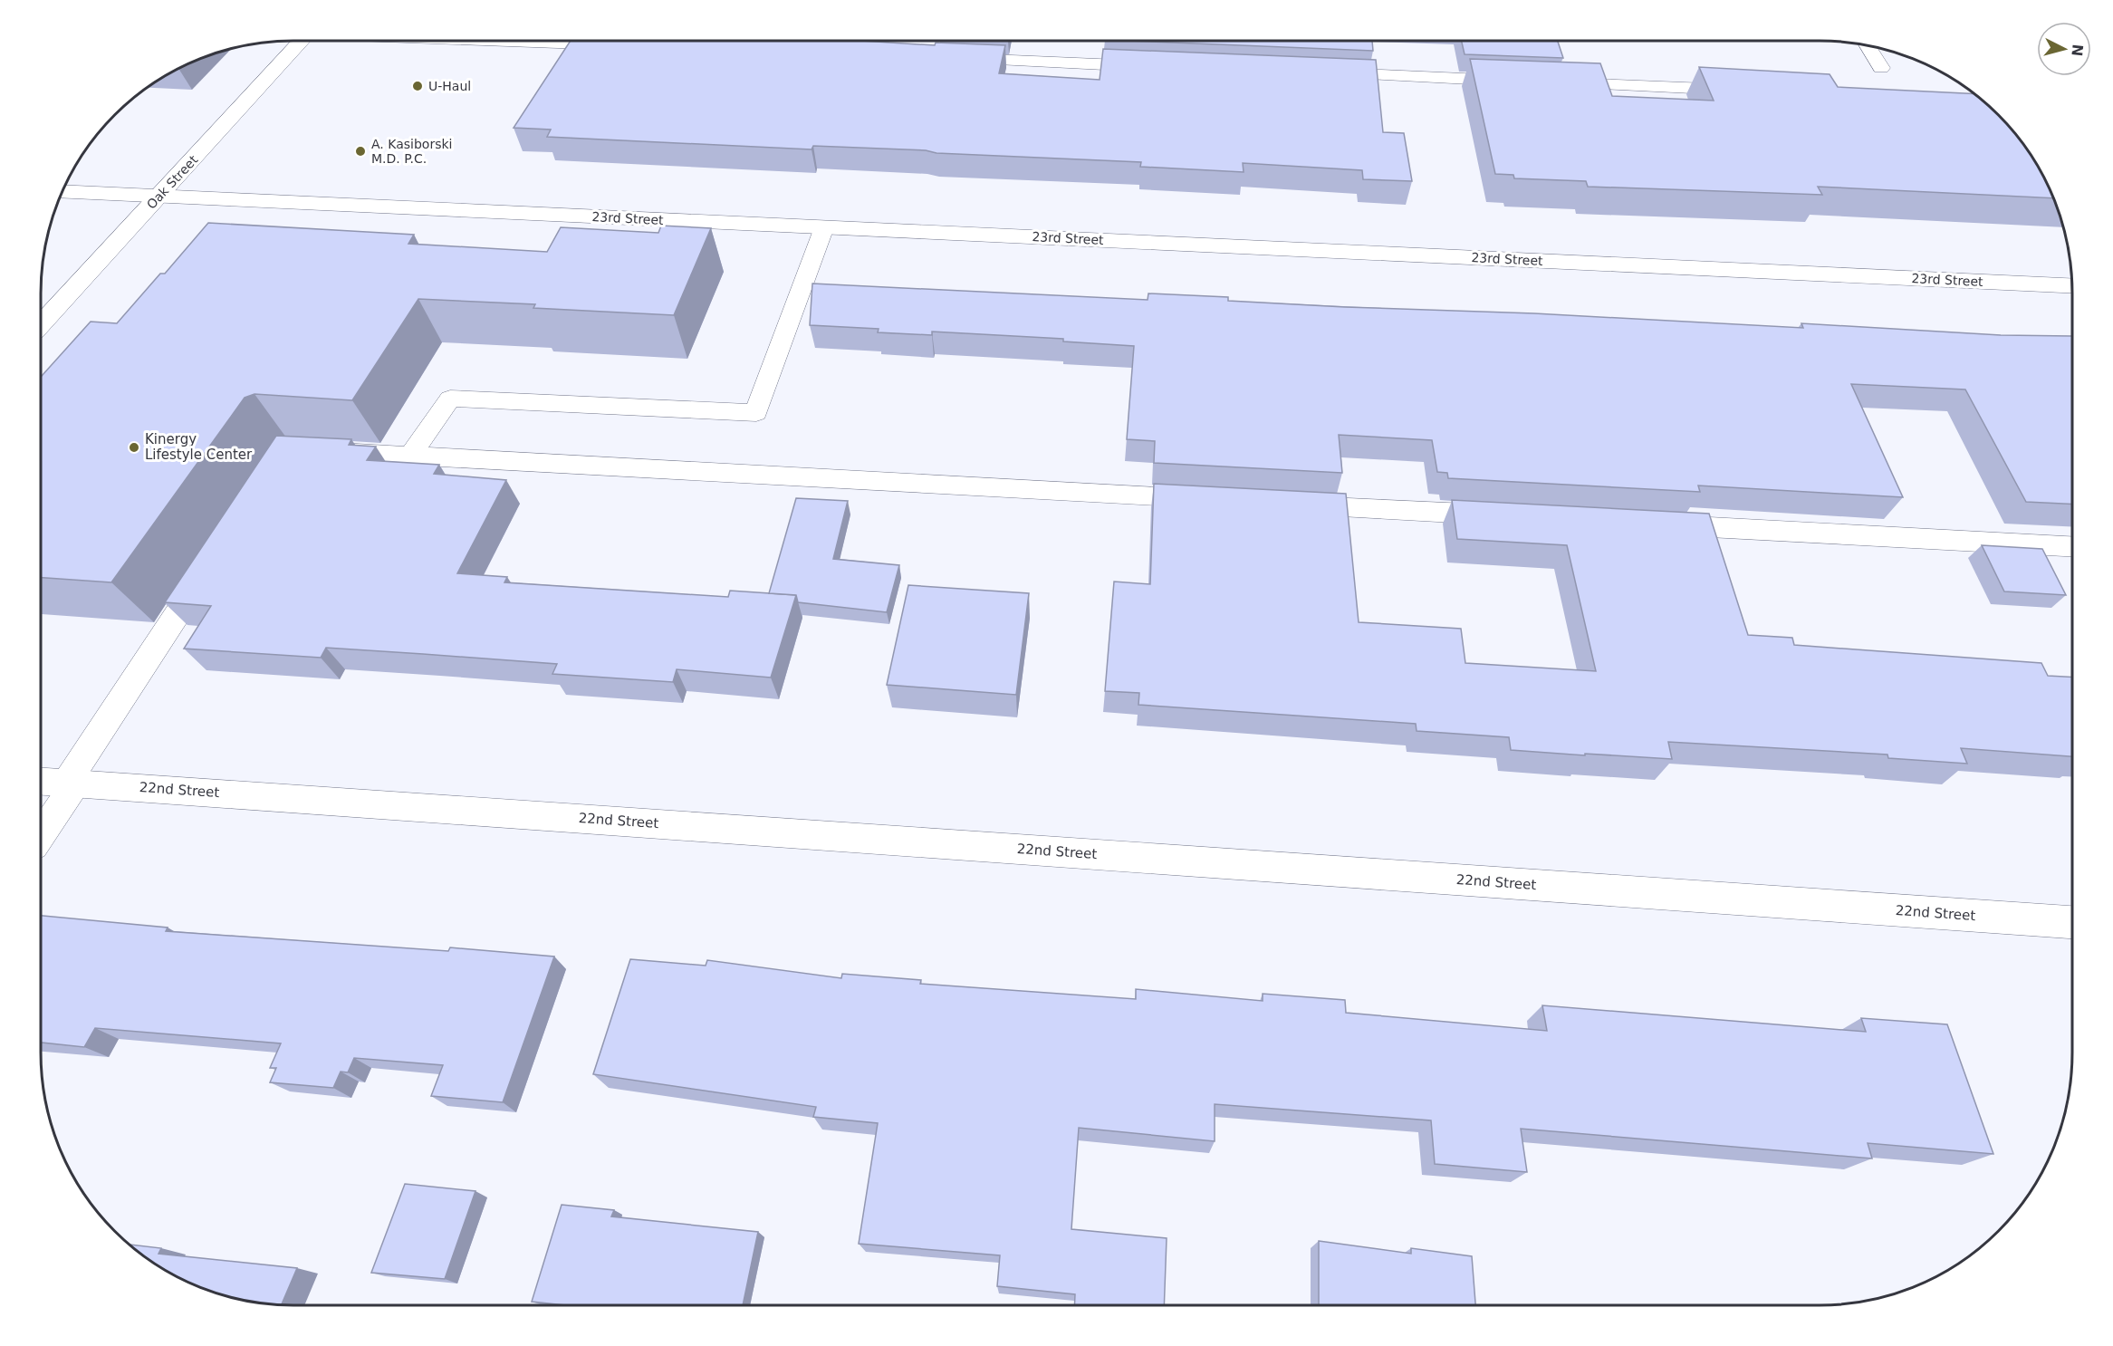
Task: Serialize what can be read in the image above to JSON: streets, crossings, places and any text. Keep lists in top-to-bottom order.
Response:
{
  "streets": {
    "street": ["Oak Street", "23rd Street", "22nd Street"]
  },
  "crossings": [
    ["Oak Street", "23rd Street"]
  ],
  "places": ["U-Haul", "A. Kasiborski M.D. P.C.", "Kinergy Lifestyle Center"],
  "north": "right"
}
